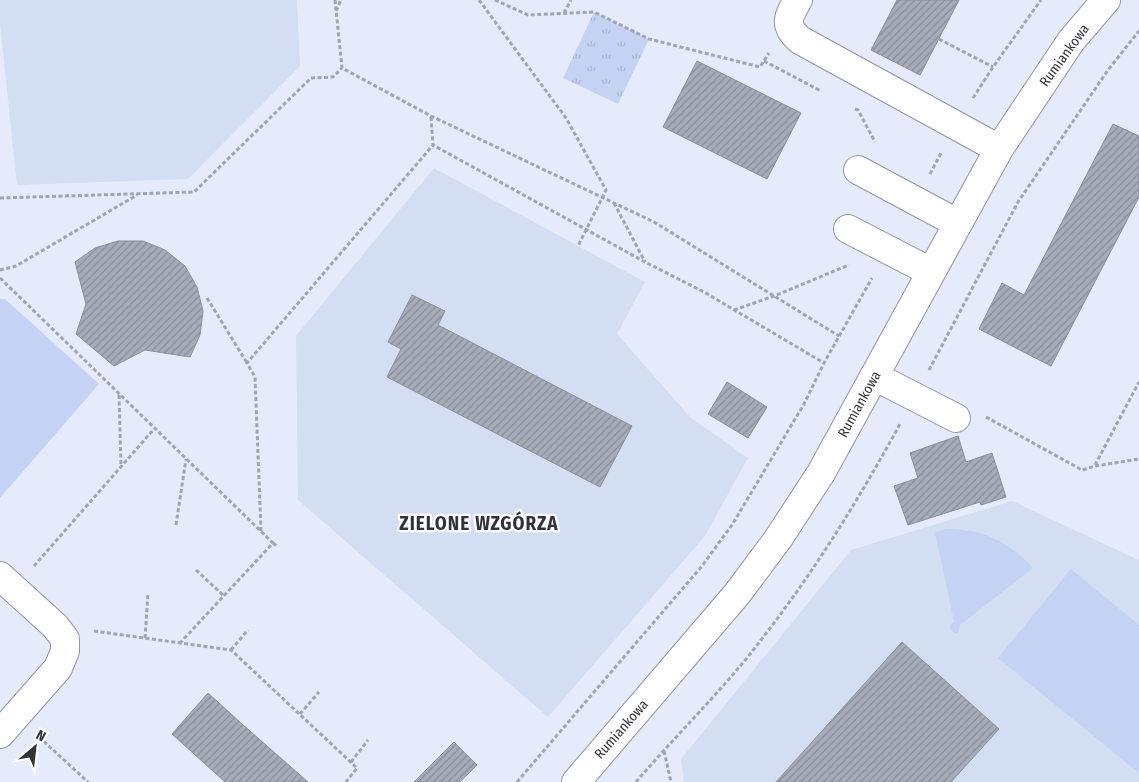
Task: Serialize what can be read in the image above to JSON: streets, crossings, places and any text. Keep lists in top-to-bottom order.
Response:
{
  "streets": {
    "street": ["Rumiankowa"]
  },
  "districts": ["ZIELONE WZGÓRZA"],
  "north": "top right"
}
